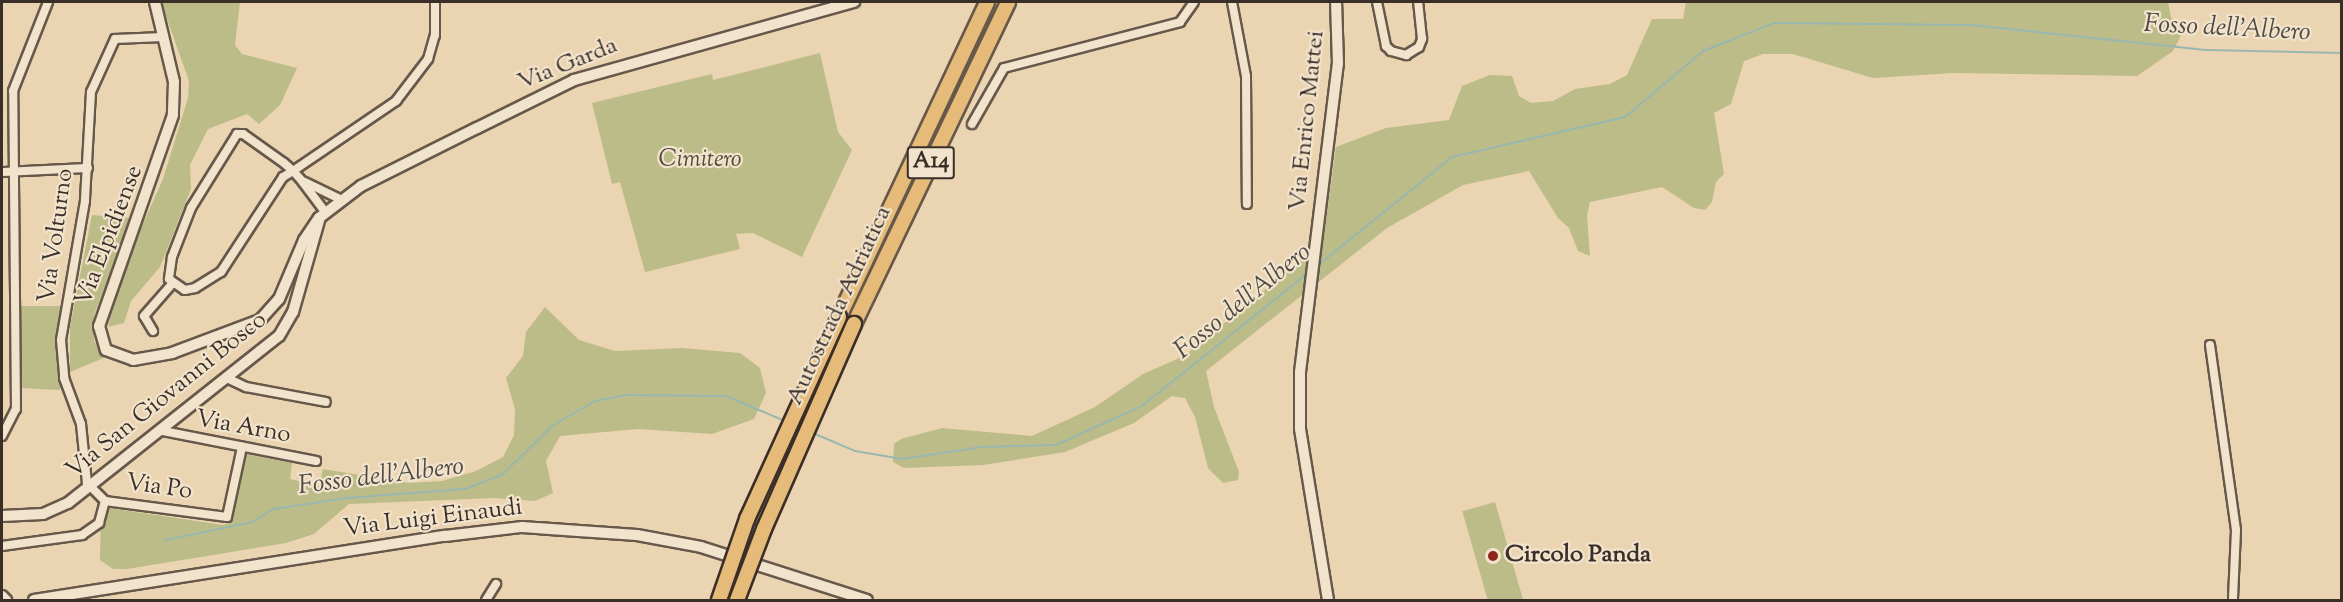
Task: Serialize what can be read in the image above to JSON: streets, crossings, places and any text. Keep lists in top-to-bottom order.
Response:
{
  "streets": {
    "highway": ["A14", "Autostrada Adriatica"],
    "street": [
      "Via Garda",
      "Via Enrico Mattei",
      "Via Volturno",
      "Via Elpidiense",
      "Via San Giovanni Bosco",
      "Via Arno",
      "Via Po",
      "Via Luigi Einaudi"
    ]
  },
  "crossings": [
    ["Via Garda", "Via Elpidiense"],
    ["Via Garda", "Via San Giovanni Bosco"],
    ["Via Volturno", "Via Elpidiense"],
    ["Via Volturno", "Via San Giovanni Bosco"],
    ["Via Volturno", "Via Po"],
    ["Via Elpidiense", "Via San Giovanni Bosco"],
    ["Via San Giovanni Bosco", "Via Arno"],
    ["Via San Giovanni Bosco", "Via Po"],
    ["Via Arno", "Via Po"]
  ],
  "water": ["Fosso dell'Albero"],
  "parks": ["Cimitero"],
  "places": ["Circolo Panda"]
}
